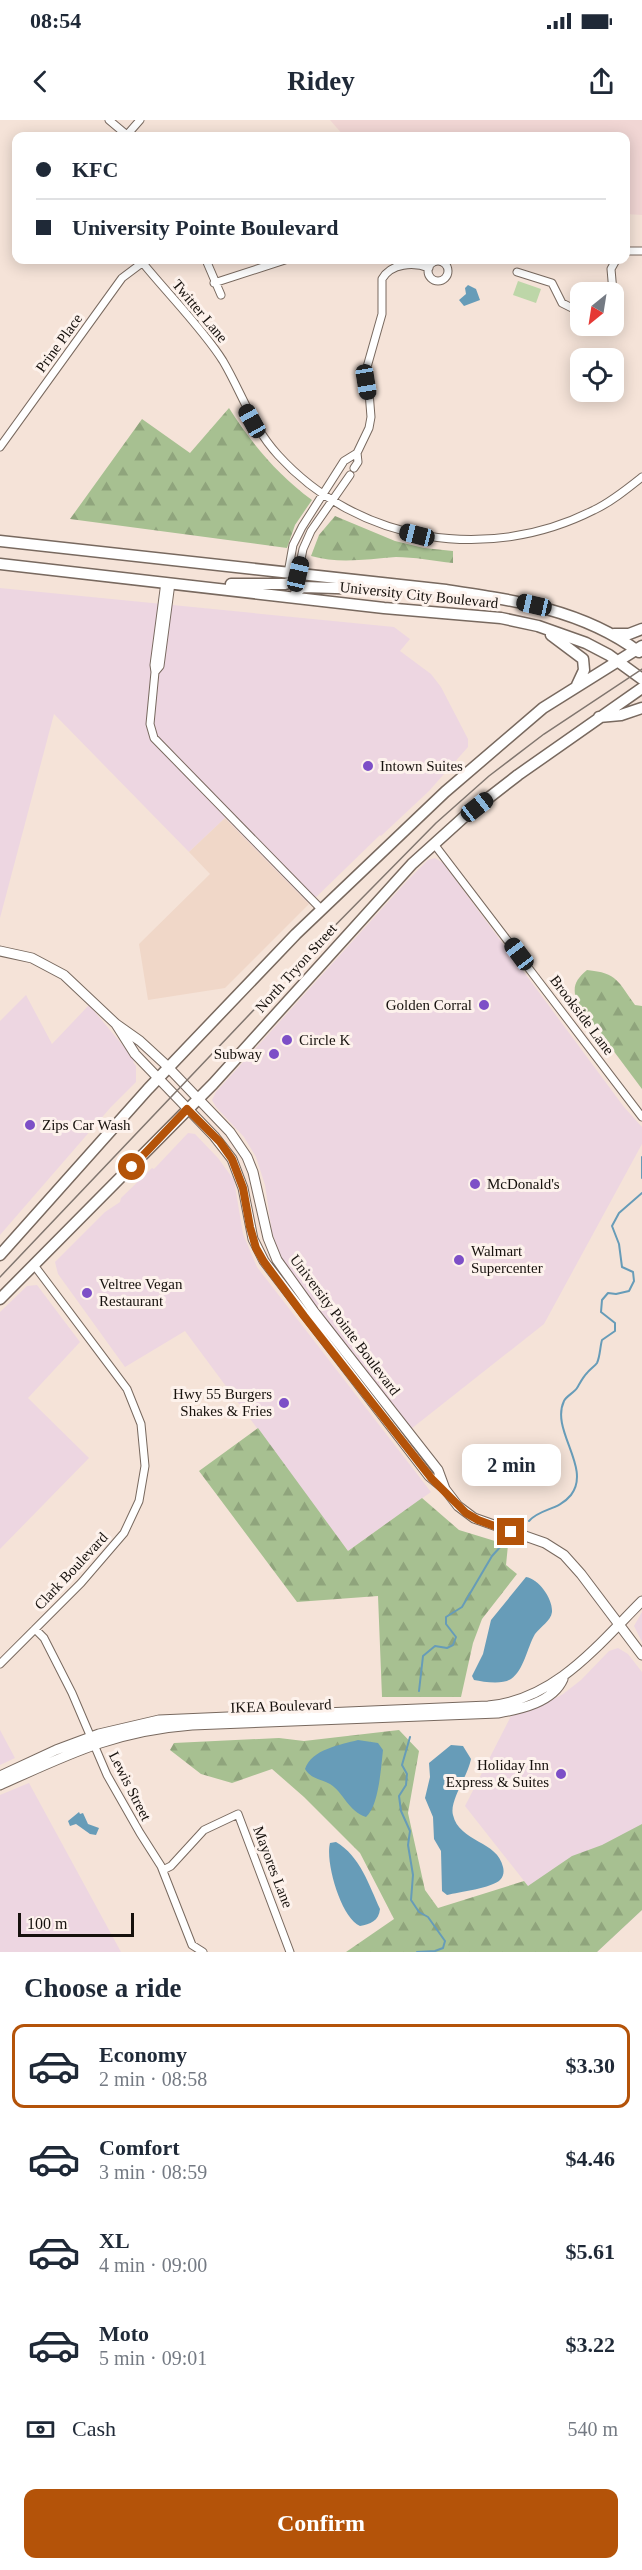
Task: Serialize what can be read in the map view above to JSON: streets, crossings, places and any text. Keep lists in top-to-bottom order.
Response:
{
  "streets": {
    "main road": ["University City Boulevard", "North Tryon Street"],
    "street": [
      "Twitter Lane",
      "Prine Place",
      "Brookside Lane",
      "University Pointe Boulevard",
      "Clark Boulevard",
      "IKEA Boulevard",
      "Lewis Street",
      "Mayores Lane"
    ]
  },
  "crossings": [
    ["University City Boulevard", "North Tryon Street"],
    ["North Tryon Street", "Brookside Lane"],
    ["North Tryon Street", "University Pointe Boulevard"],
    ["North Tryon Street", "Clark Boulevard"],
    ["University Pointe Boulevard", "IKEA Boulevard"],
    ["Clark Boulevard", "Lewis Street"],
    ["IKEA Boulevard", "Lewis Street"],
    ["Lewis Street", "Mayores Lane"]
  ],
  "places": [
    "Intown Suites",
    "Golden Corral",
    "Circle K",
    "Subway",
    "Zips Car Wash",
    "McDonald's",
    "Walmart Supercenter",
    "Veltree Vegan Restaurant",
    "Hwy 55 Burgers Shakes & Fries",
    "Holiday Inn Express & Suites"
  ],
  "scale_bar": "100 m",
  "north": "bottom left",
  "page": {
    "status": "08:54",
    "header": "Ridey",
    "banner": ["KFC", "University Pointe Boulevard"],
    "bubble": "2 min",
    "scale": "100 m",
    "heading": "Choose a ride",
    "list": [
      {
        "name": "Economy",
        "note": "2 min · 08:58",
        "value": "$3.30"
      },
      {
        "name": "Comfort",
        "note": "3 min · 08:59",
        "value": "$4.46"
      },
      {
        "name": "XL",
        "note": "4 min · 09:00",
        "value": "$5.61"
      },
      {
        "name": "Moto",
        "note": "5 min · 09:01",
        "value": "$3.22"
      }
    ],
    "pay": ["Cash", "540 m"],
    "buttons": "Confirm"
  }
}
